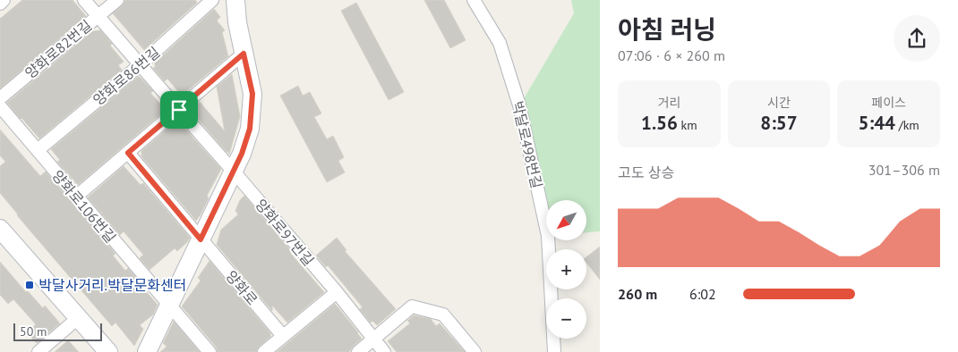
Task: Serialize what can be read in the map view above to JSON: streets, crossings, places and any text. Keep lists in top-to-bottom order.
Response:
{
  "streets": {
    "street": [
      "양화로82번길",
      "양화로86번길",
      "박달로498번길",
      "양화로106번길",
      "양화로97번길",
      "양화로"
    ]
  },
  "crossings": [
    ["양화로82번길", "양화로97번길"],
    ["양화로86번길", "양화로106번길"],
    ["양화로86번길", "양화로97번길"]
  ],
  "places": {
    "transit": ["박달사거리.박달문화센터"]
  },
  "scale_bar": "50 m",
  "north": "bottom left",
  "page": {
    "heading": ["아침 러닝", "07:06 · 6 × 260 m"],
    "stats": [
      ["거리", "1.56 km"],
      ["시간", "8:57"],
      ["페이스", "5:44 /km"]
    ],
    "chart": ["고도 상승", "301–306 m"],
    "map_buttons": ["+", "−"],
    "list": [
      {
        "name": "260 m",
        "note": "6:02"
      }
    ],
    "scale": "50 m"
  }
}
